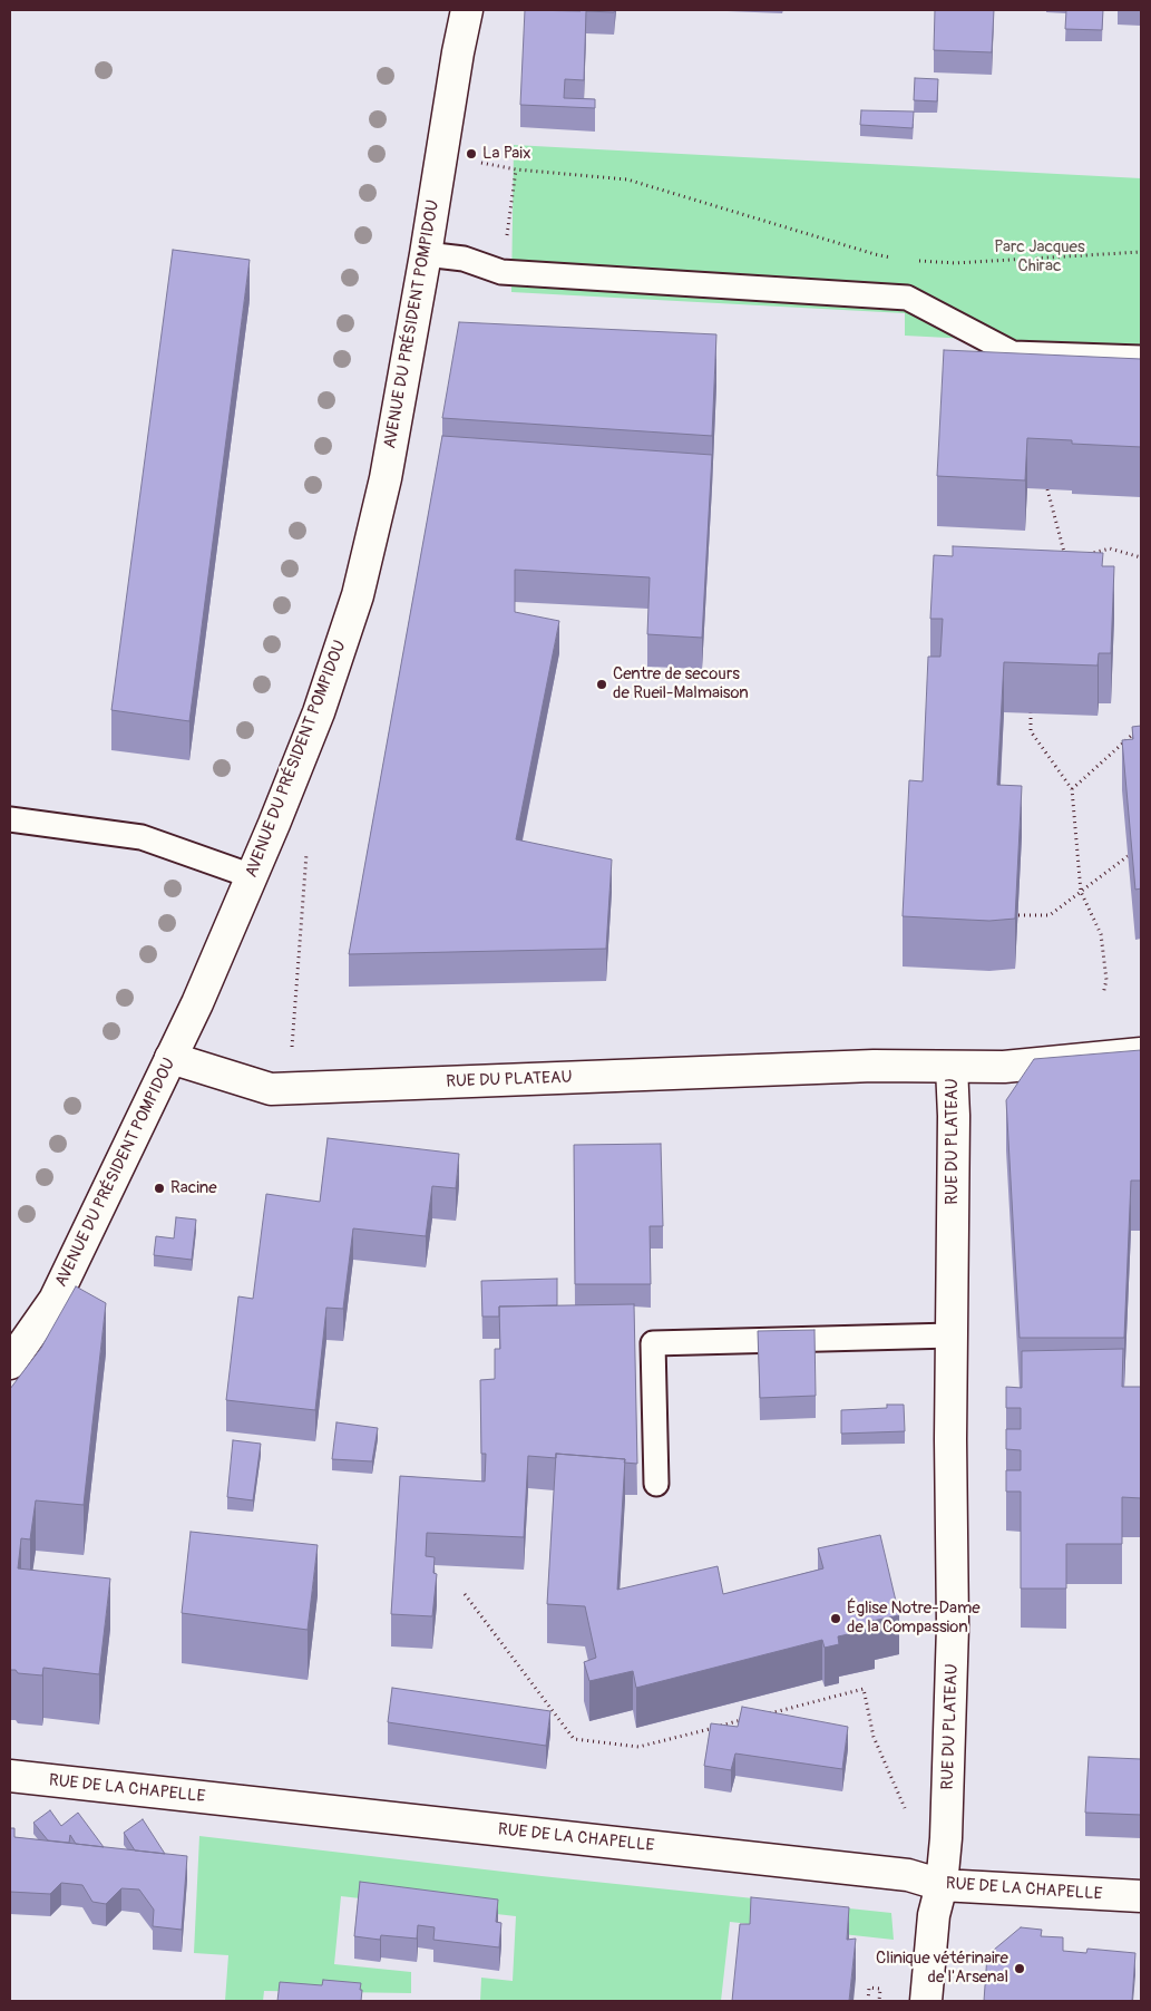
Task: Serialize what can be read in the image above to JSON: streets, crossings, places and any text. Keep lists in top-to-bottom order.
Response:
{
  "streets": {
    "street": ["AVENUE DU PRÉSIDENT POMPIDOU", "RUE DU PLATEAU", "RUE DE LA CHAPELLE"]
  },
  "crossings": [
    ["AVENUE DU PRÉSIDENT POMPIDOU", "RUE DU PLATEAU"],
    ["RUE DU PLATEAU", "RUE DE LA CHAPELLE"]
  ],
  "parks": ["Parc Jacques Chirac"],
  "places": [
    "La Paix",
    "Centre de secours de Rueil-Malmaison",
    "Racine",
    "Église Notre-Dame de la Compassion",
    "Clinique vétérinaire de l'Arsenal"
  ]
}
